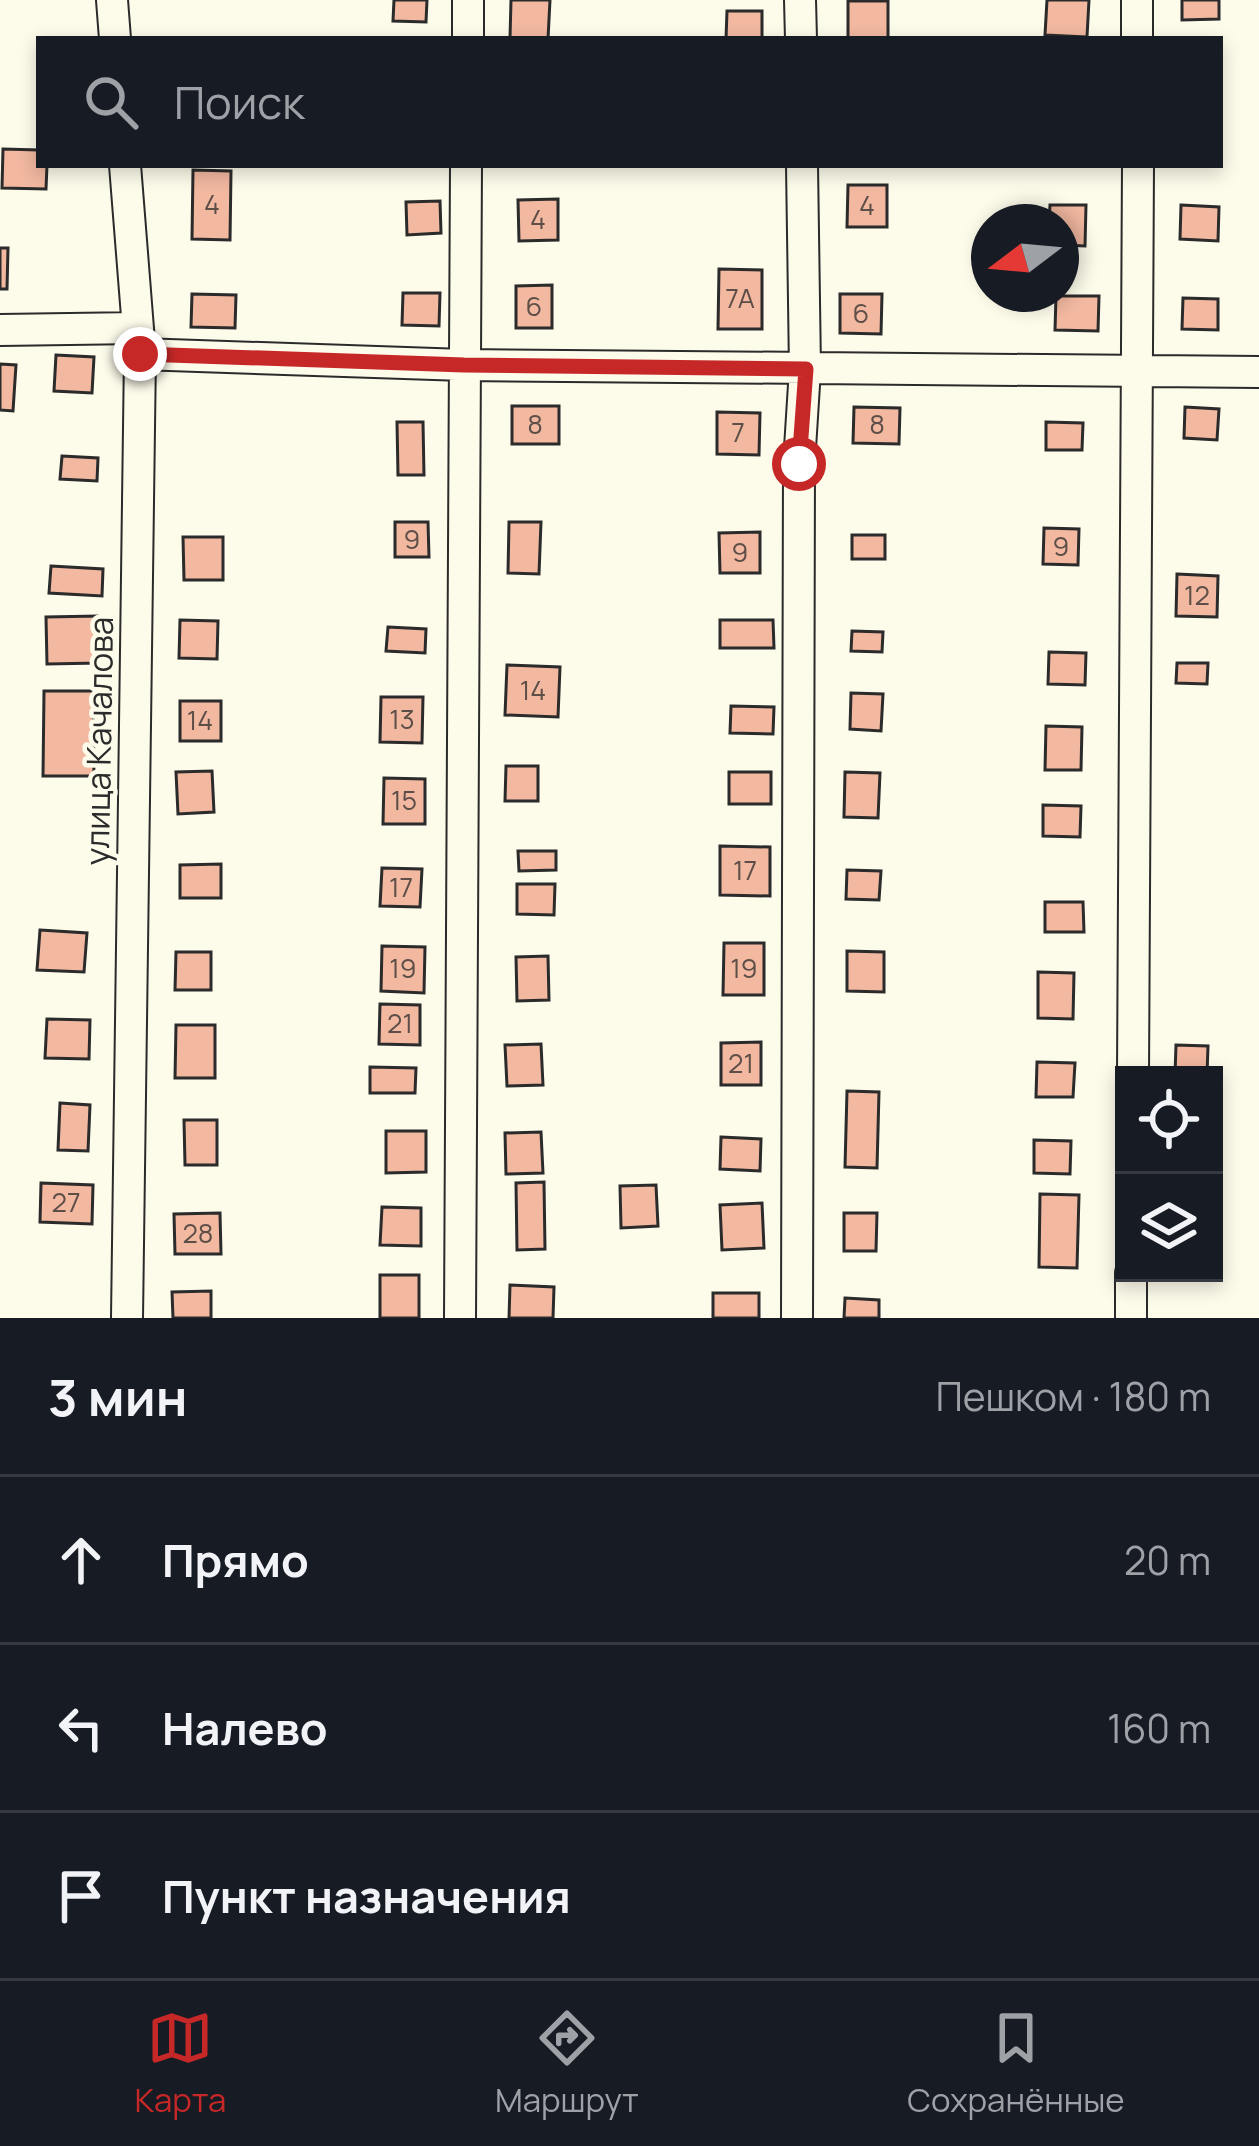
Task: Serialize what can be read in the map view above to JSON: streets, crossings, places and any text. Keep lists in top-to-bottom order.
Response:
{
  "streets": {
    "street": ["улица Качалова"]
  },
  "house_numbers": [
    "4",
    "4",
    "4",
    "7А",
    "6",
    "6",
    "8",
    "8",
    "7",
    "9",
    "9",
    "9",
    "12",
    "14",
    "13",
    "14",
    "15",
    "17",
    "17",
    "19",
    "19",
    "21",
    "21",
    "27",
    "28"
  ],
  "north": "left",
  "page": {
    "search": "Поиск",
    "heading": ["3 мин", "Пешком · 180 m"],
    "list": [
      ["Прямо", "20 m"],
      ["Налево", "160 m"],
      "Пункт назначения"
    ],
    "nav": ["Карта", "Маршрут", "Сохранённые"]
  }
}
